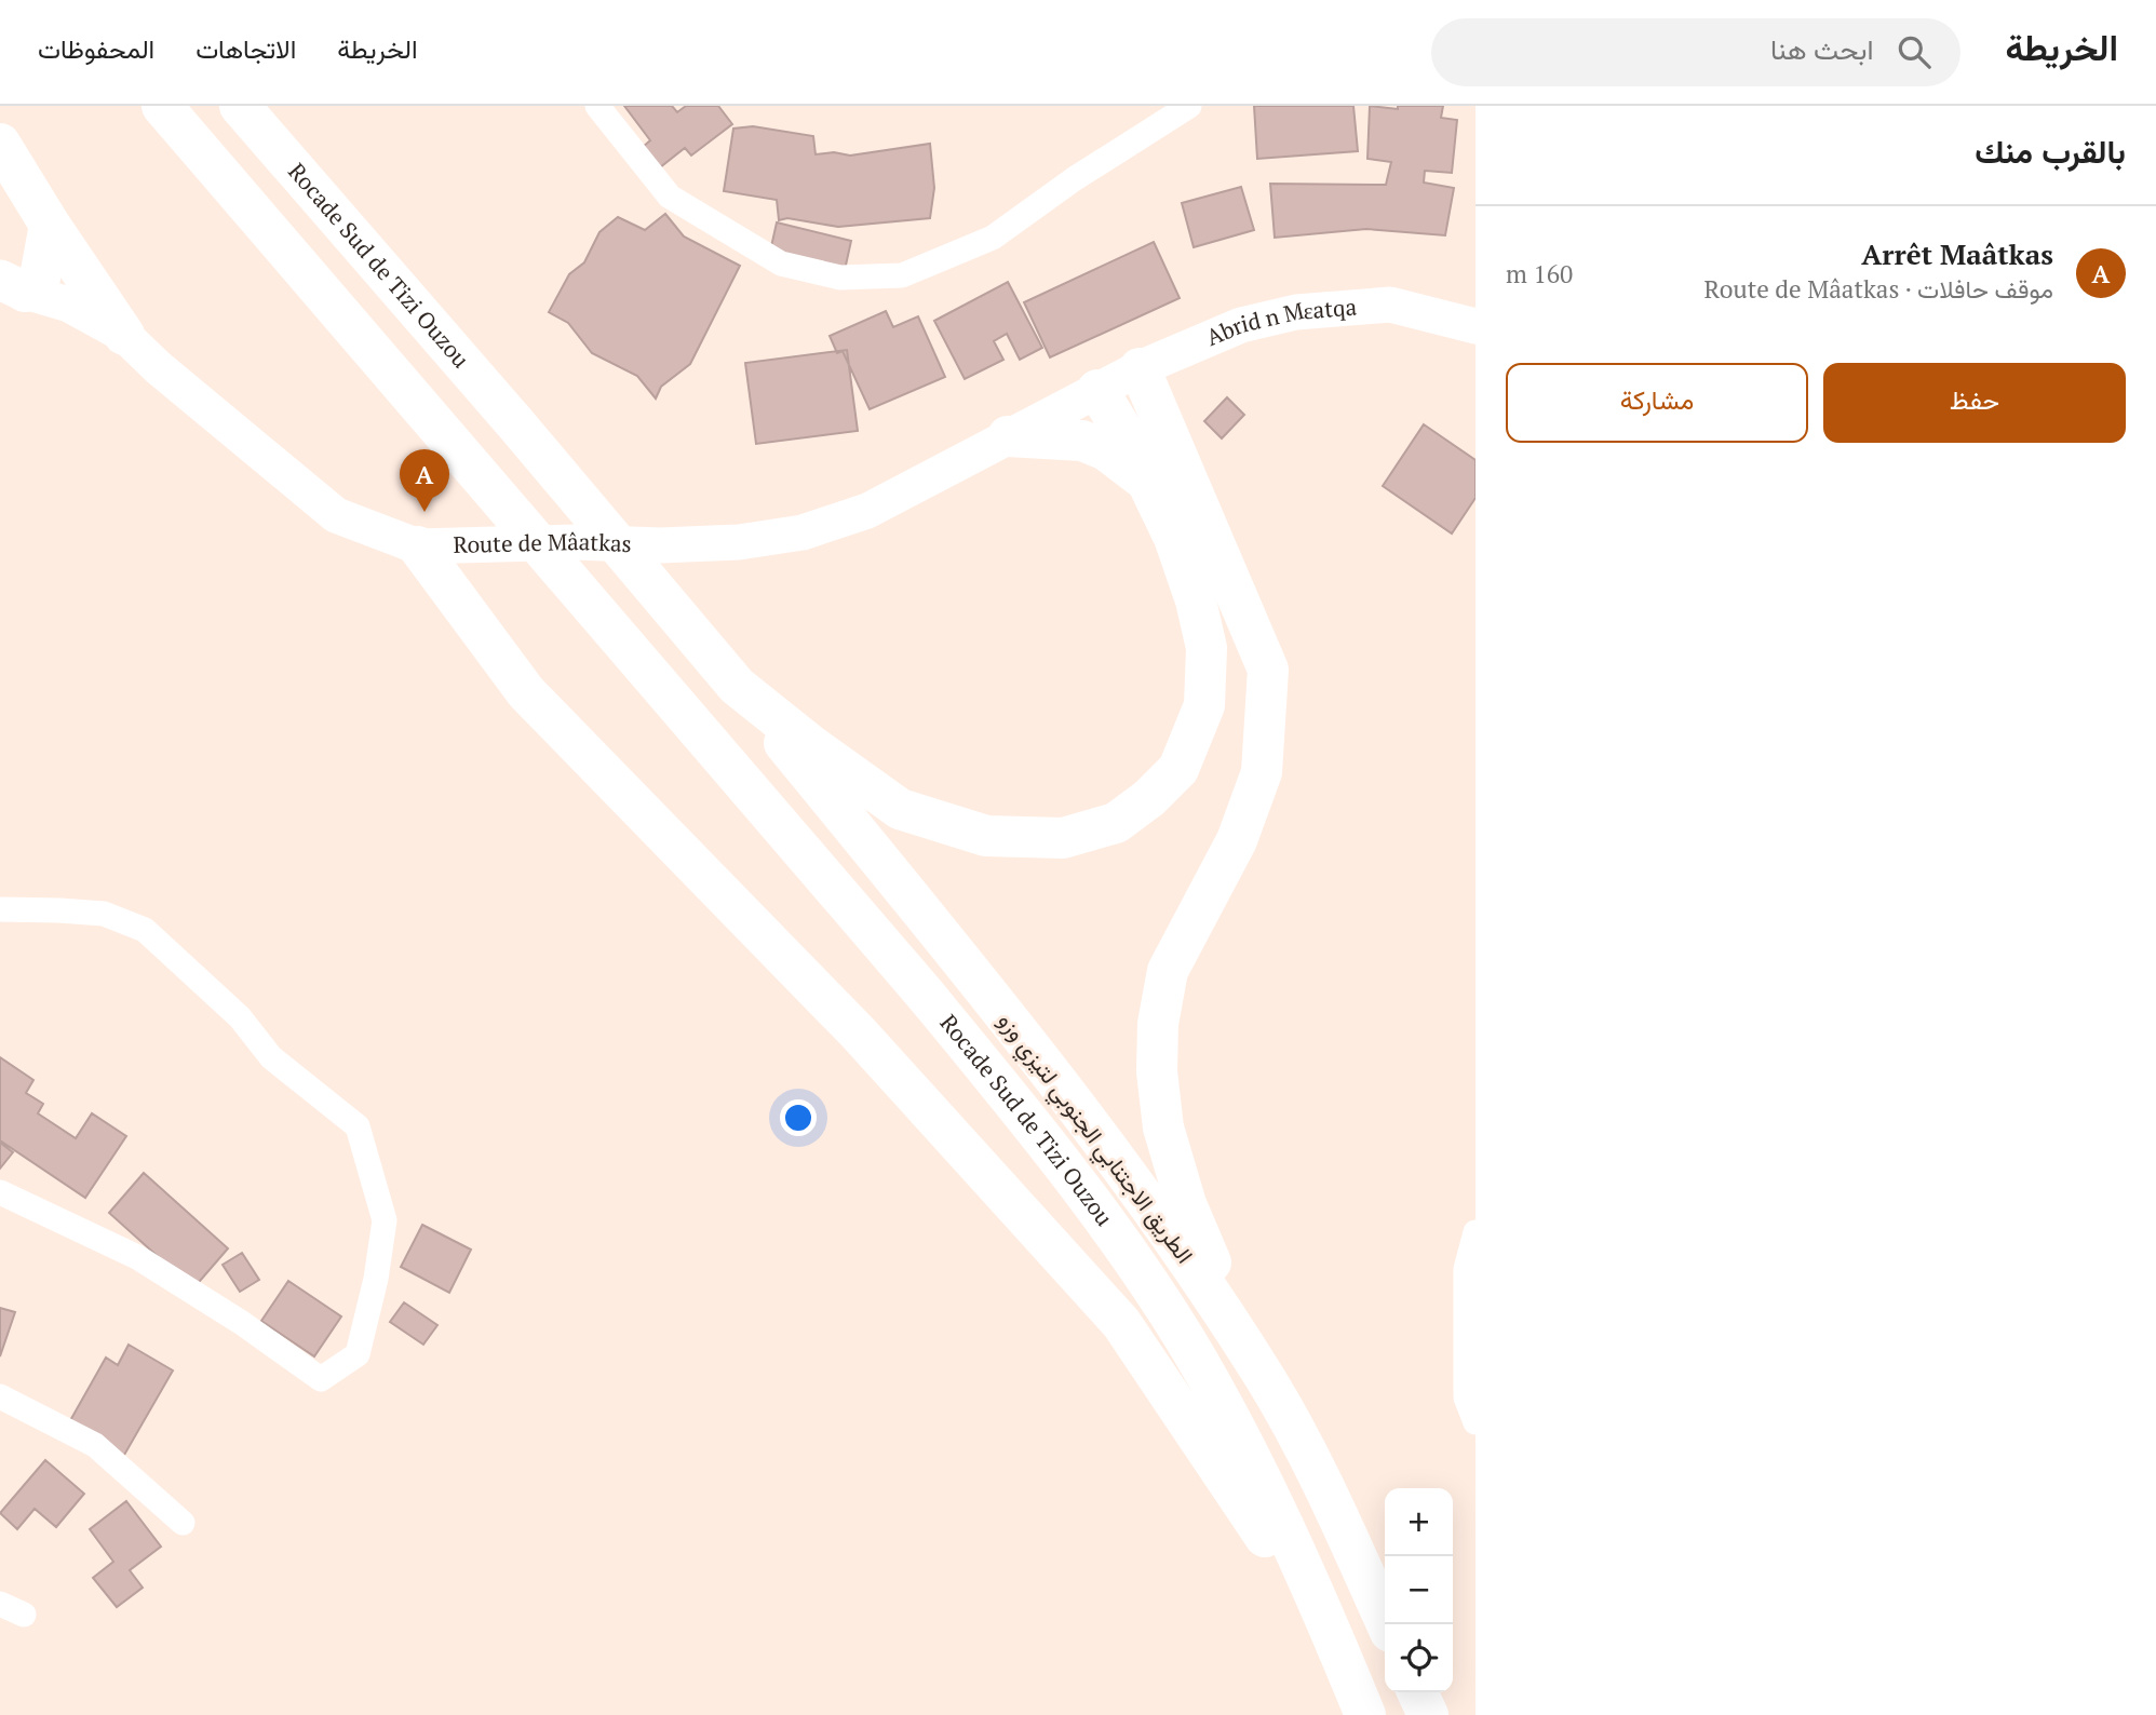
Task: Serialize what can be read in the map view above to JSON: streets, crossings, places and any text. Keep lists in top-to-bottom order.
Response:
{
  "streets": {
    "highway": ["Rocade Sud de Tizi Ouzou", "الطريق الاجتنابي الجنوبي لتيزي وزو"],
    "main road": ["Abrid n Mɛatqa", "Route de Mâatkas"]
  },
  "crossings": [
    ["Rocade Sud de Tizi Ouzou", "الطريق الاجتنابي الجنوبي لتيزي وزو"],
    ["Abrid n Mɛatqa", "Route de Mâatkas"]
  ],
  "page": {
    "header": "الخريطة",
    "search": "ابحث هنا",
    "nav": ["الخريطة", "الاتجاهات", "المحفوظات"],
    "heading": "بالقرب منك",
    "list": [
      {
        "mark": "A",
        "name": "Arrêt Maâtkas",
        "note": "موقف حافلات · Route de Mâatkas",
        "value": "160 m"
      }
    ],
    "buttons": ["حفظ", "مشاركة"],
    "pins": "A",
    "map_buttons": ["+", "−"]
  }
}
